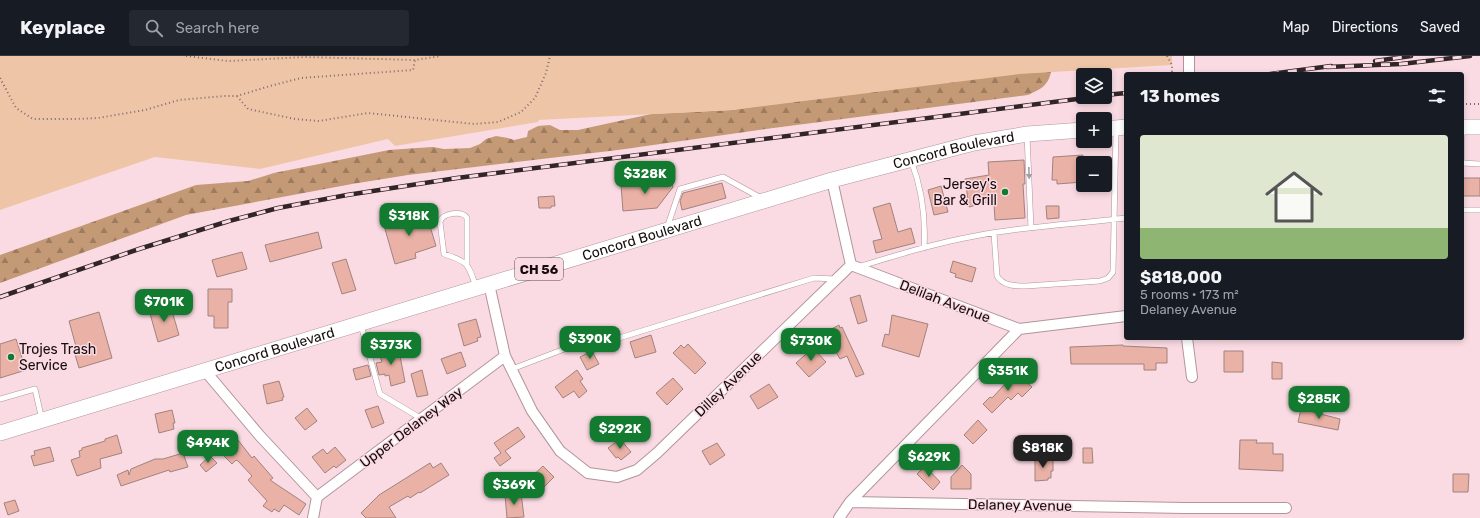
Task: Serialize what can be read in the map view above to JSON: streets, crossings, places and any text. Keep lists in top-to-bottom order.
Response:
{
  "streets": {
    "main road": ["Concord Boulevard", "CH 56"],
    "street": [
      "Delilah Avenue",
      "Dilley Avenue",
      "Upper Delaney Way",
      "Delaney Avenue"
    ]
  },
  "crossings": [
    ["Delilah Avenue", "Dilley Avenue"]
  ],
  "places": ["Jersey's Bar & Grill", "Trojes Trash Service"],
  "page": {
    "header": "Keyplace",
    "search": "Search here",
    "nav": ["Map", "Directions", "Saved"],
    "map_buttons": ["+", "−"],
    "heading": "13 homes",
    "list": [
      {
        "name": "$818,000",
        "note": "5 rooms · 173 m² · Delaney Avenue"
      }
    ],
    "price": [
      "$328K",
      "$318K",
      "$701K",
      "$390K",
      "$730K",
      "$373K",
      "$351K",
      "$285K",
      "$292K",
      "$494K",
      "$818K",
      "$629K",
      "$369K"
    ]
  }
}
